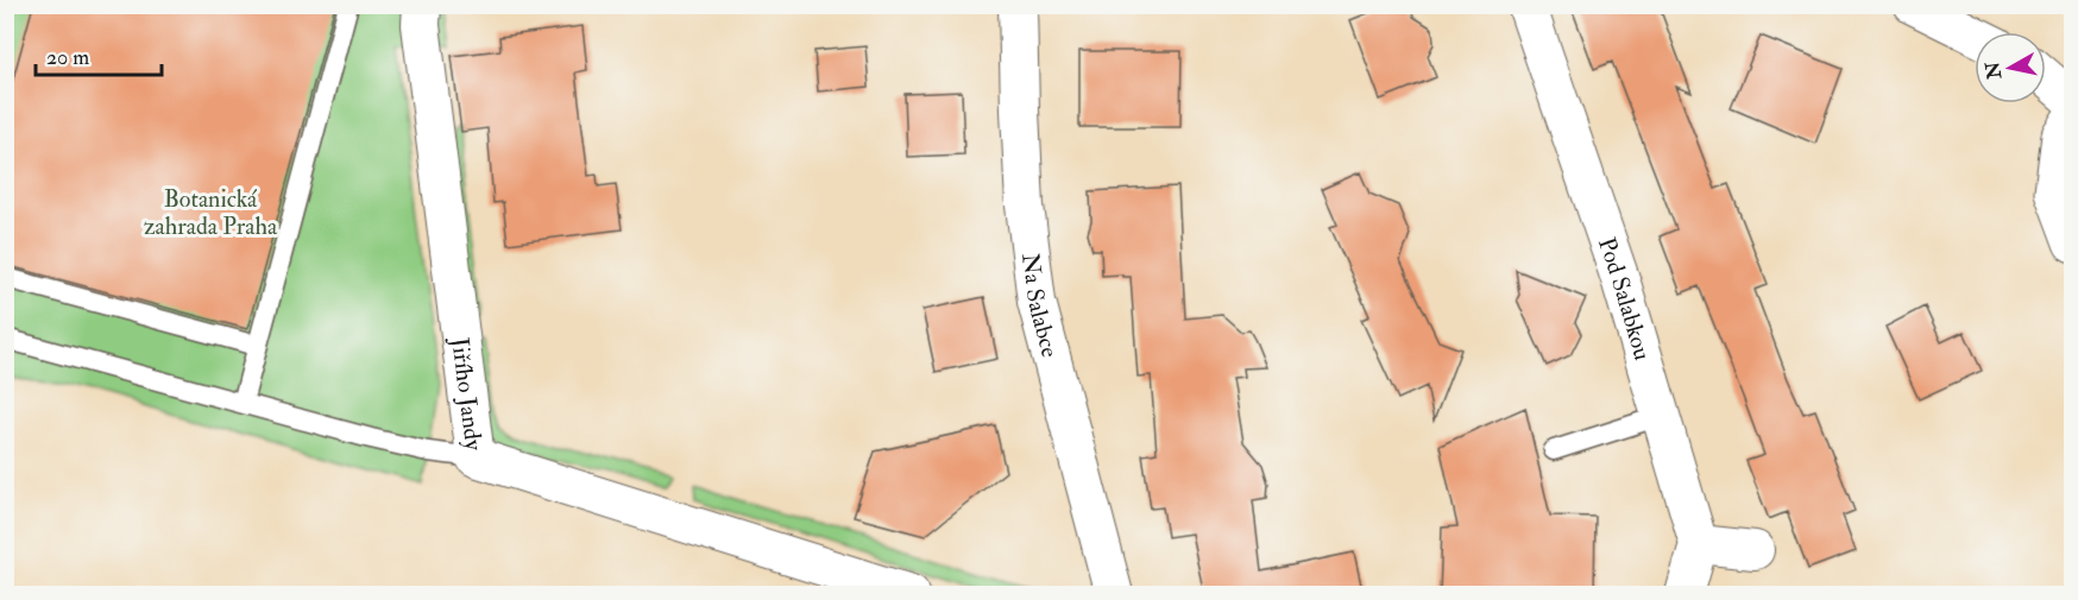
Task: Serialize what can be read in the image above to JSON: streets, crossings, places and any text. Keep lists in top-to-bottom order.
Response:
{
  "streets": {
    "street": ["Pod Salabkou", "Na Salabce", "Jiřího Jandy"]
  },
  "parks": ["Botanická zahrada Praha"],
  "scale_bar": "20 m",
  "north": "left"
}
